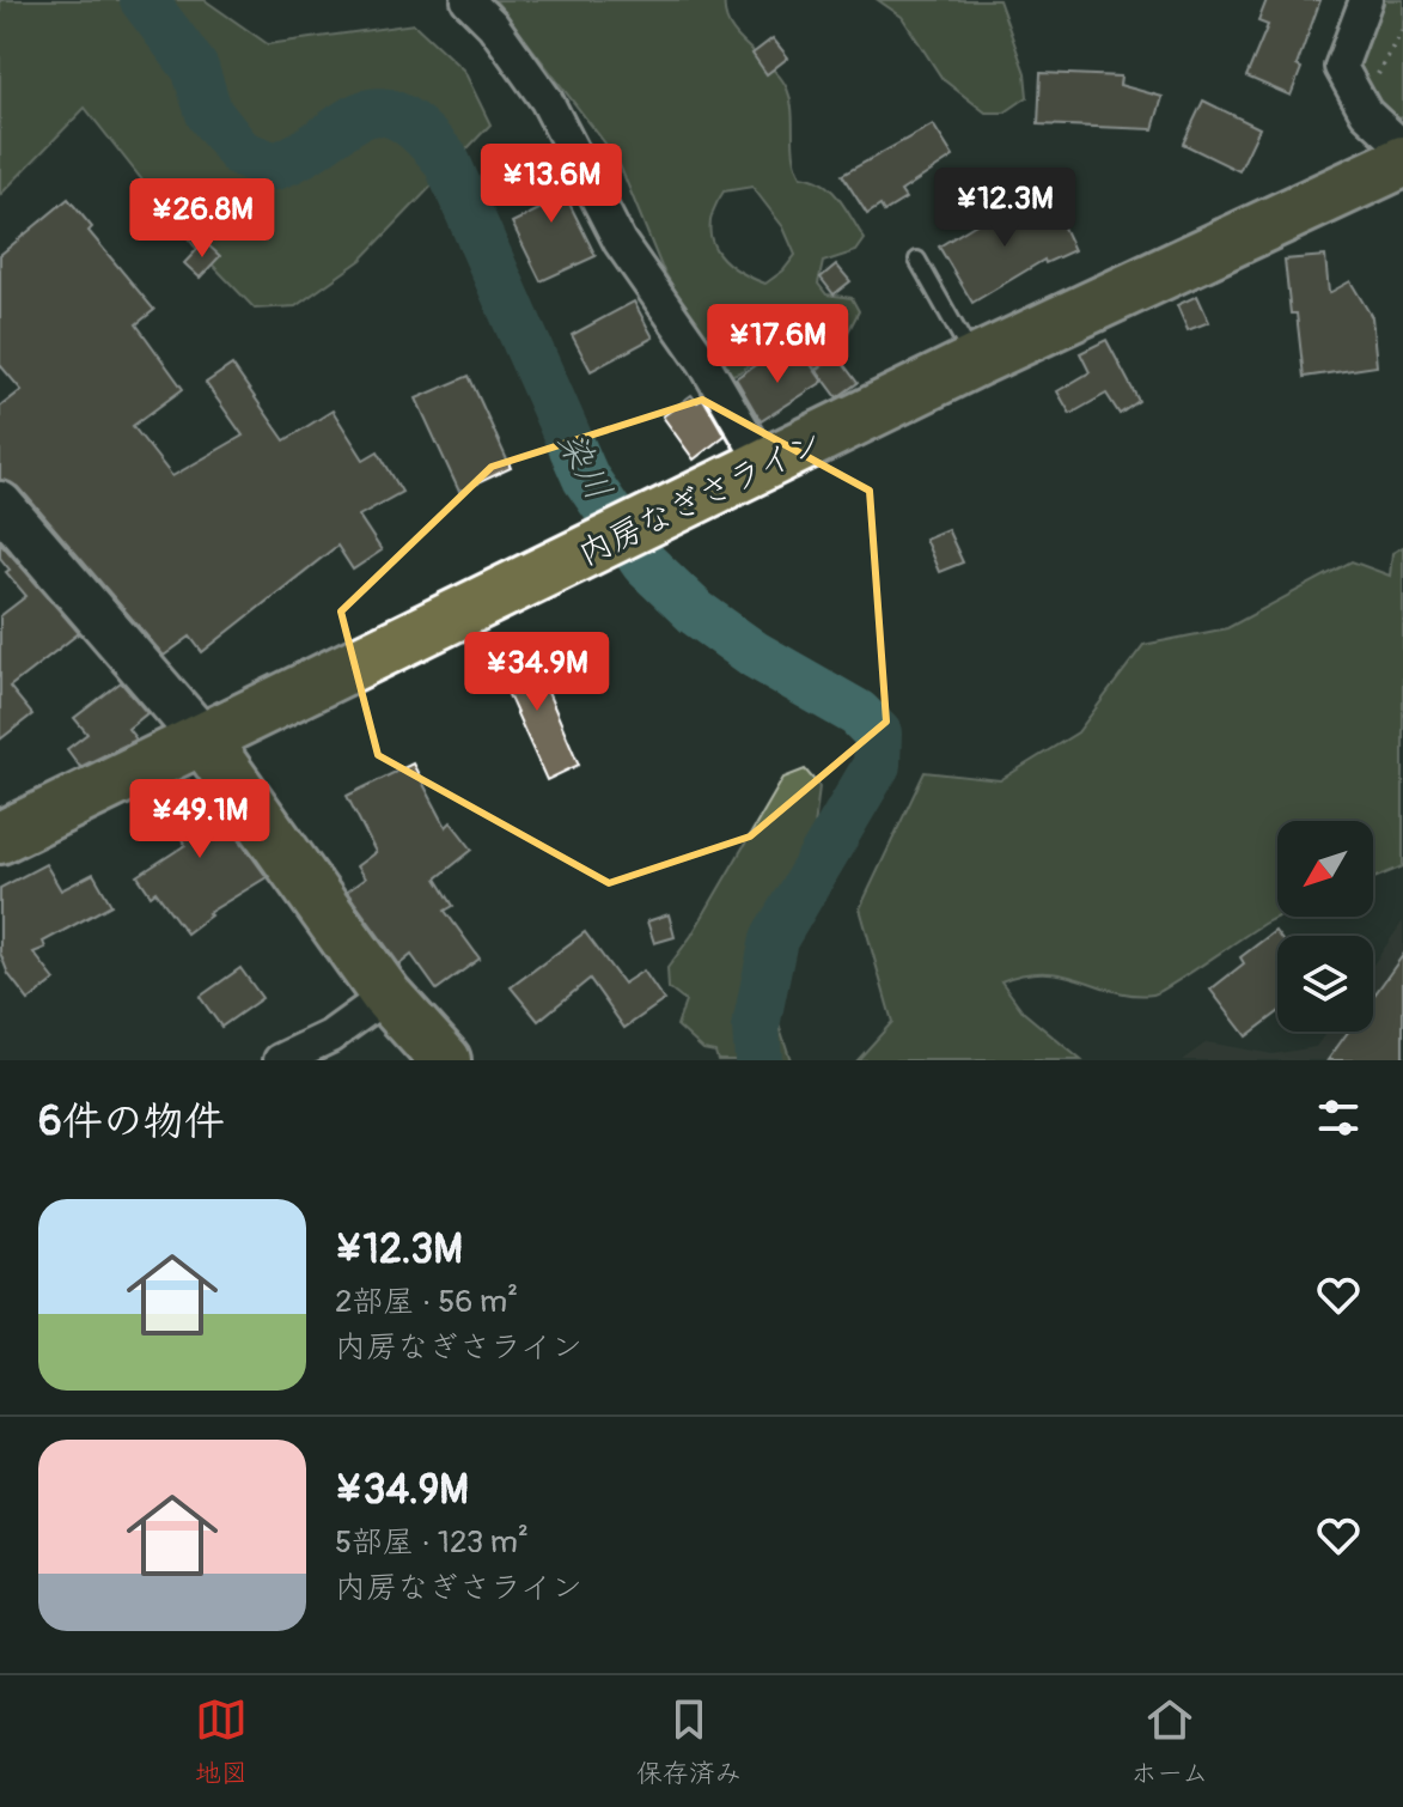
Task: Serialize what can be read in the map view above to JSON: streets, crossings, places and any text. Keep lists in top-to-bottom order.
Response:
{
  "streets": {
    "highway": ["内房なぎさライン"]
  },
  "water": ["染川"],
  "north": "bottom left",
  "page": {
    "price": [
      "¥13.6M",
      "¥12.3M",
      "¥26.8M",
      "¥17.6M",
      "¥34.9M",
      "¥49.1M"
    ],
    "heading": "6件の物件",
    "list": [
      {
        "name": "¥12.3M",
        "note": "2部屋 · 56 m² · 内房なぎさライン"
      },
      {
        "name": "¥34.9M",
        "note": "5部屋 · 123 m² · 内房なぎさライン"
      }
    ],
    "tabs": ["地図", "保存済み", "ホーム"]
  }
}
